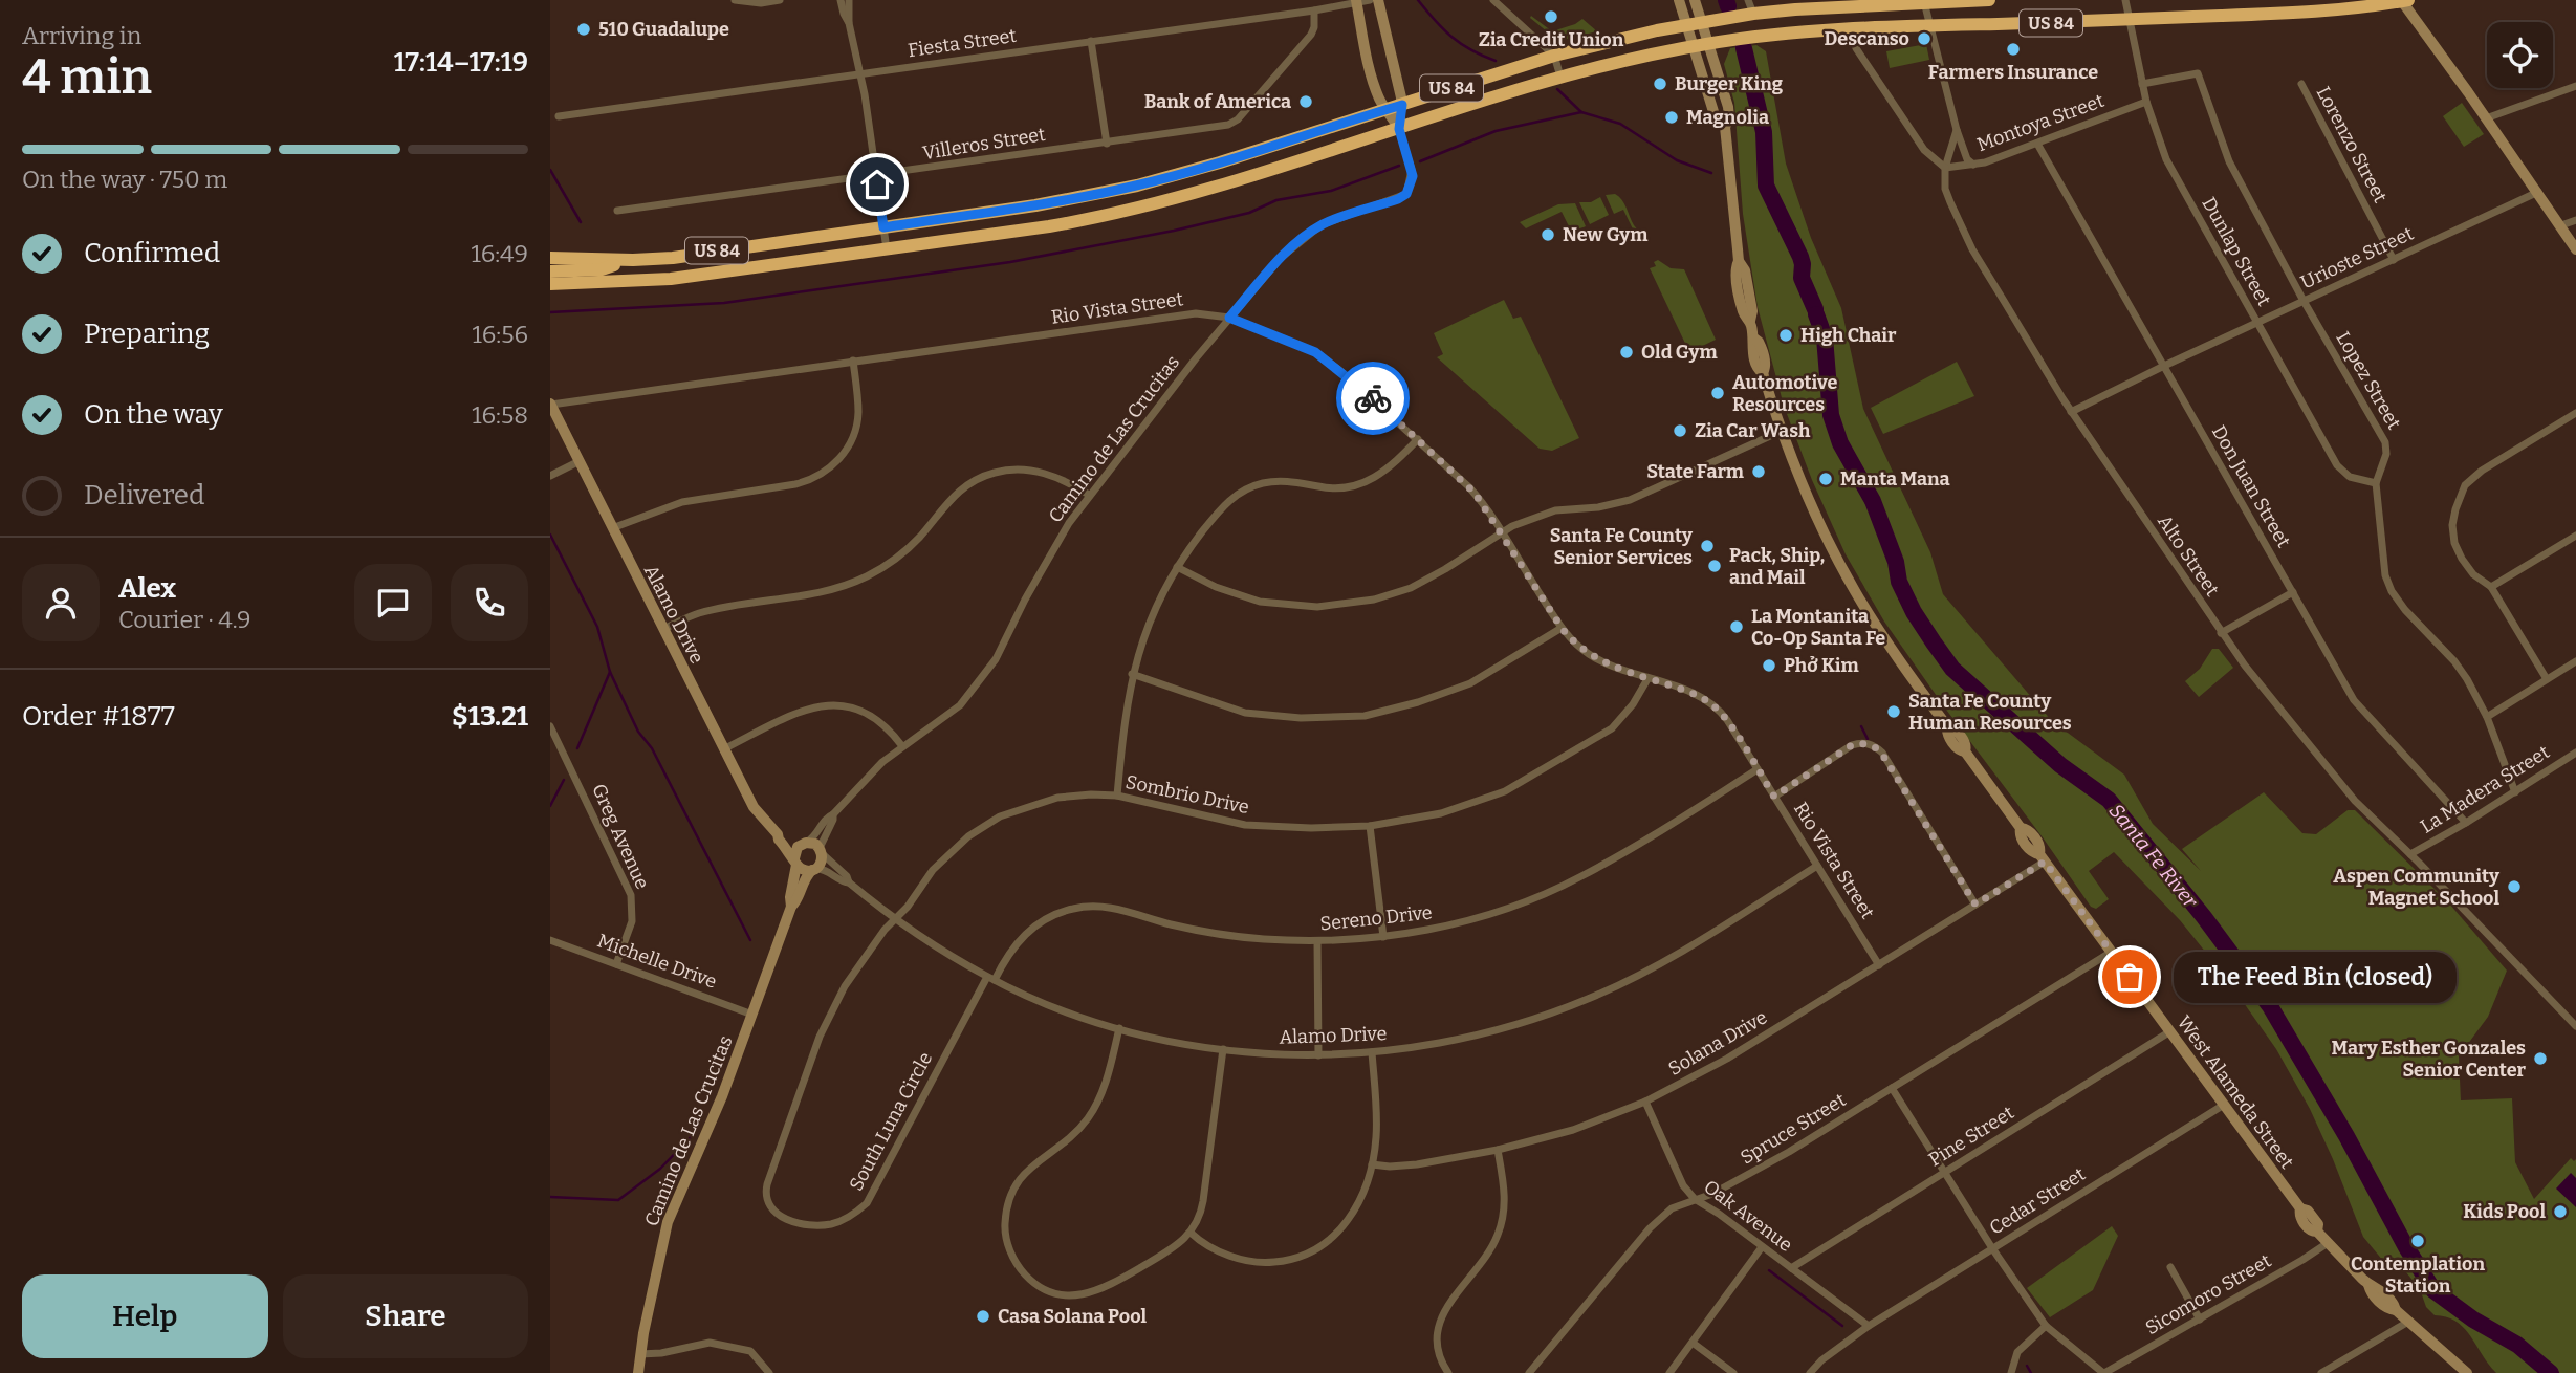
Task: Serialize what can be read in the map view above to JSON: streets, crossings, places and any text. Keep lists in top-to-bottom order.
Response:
{
  "streets": {
    "highway": ["US 84"],
    "street": [
      "Fiesta Street",
      "Montoya Street",
      "Villeros Street",
      "Lorenzo Street",
      "Dunlap Street",
      "Urioste Street",
      "Rio Vista Street",
      "Lopez Street",
      "Camino de Las Crucitas",
      "Don Juan Street",
      "Alto Street",
      "Alamo Drive",
      "La Madera Street",
      "Sombrio Drive",
      "Greg Avenue",
      "Sereno Drive",
      "Michelle Drive",
      "Solana Drive",
      "West Alameda Street",
      "South Luna Circle",
      "Spruce Street",
      "Pine Street",
      "Cedar Street",
      "Oak Avenue",
      "Sicomoro Street"
    ]
  },
  "crossings": [
    ["US 84", "Dunlap Street"],
    ["US 84", "West Alameda Street"],
    ["Fiesta Street", "Villeros Street"],
    ["Montoya Street", "Dunlap Street"],
    ["Montoya Street", "Don Juan Street"],
    ["Montoya Street", "Alto Street"],
    ["Lorenzo Street", "Urioste Street"],
    ["Dunlap Street", "Urioste Street"],
    ["Dunlap Street", "Lopez Street"],
    ["Urioste Street", "Lopez Street"],
    ["Urioste Street", "Don Juan Street"],
    ["Urioste Street", "Alto Street"],
    ["Rio Vista Street", "Camino de Las Crucitas"],
    ["Rio Vista Street", "Alamo Drive"],
    ["Rio Vista Street", "Sombrio Drive"],
    ["Rio Vista Street", "Sereno Drive"],
    ["Rio Vista Street", "Solana Drive"],
    ["Lopez Street", "La Madera Street"],
    ["Camino de Las Crucitas", "Alamo Drive"],
    ["Camino de Las Crucitas", "Michelle Drive"],
    ["Don Juan Street", "La Madera Street"],
    ["Alto Street", "La Madera Street"],
    ["Alamo Drive", "Sombrio Drive"],
    ["Alamo Drive", "Sereno Drive"],
    ["Alamo Drive", "South Luna Circle"],
    ["Sombrio Drive", "South Luna Circle"],
    ["Greg Avenue", "Michelle Drive"],
    ["Sereno Drive", "South Luna Circle"],
    ["Solana Drive", "West Alameda Street"],
    ["Solana Drive", "Oak Avenue"],
    ["West Alameda Street", "Spruce Street"],
    ["West Alameda Street", "Pine Street"],
    ["West Alameda Street", "Cedar Street"],
    ["West Alameda Street", "Sicomoro Street"],
    ["Spruce Street", "Oak Avenue"],
    ["Pine Street", "Oak Avenue"],
    ["Cedar Street", "Oak Avenue"]
  ],
  "water": ["Santa Fe River"],
  "places": [
    "Zia Credit Union",
    "510 Guadalupe",
    "Descanso",
    "Farmers Insurance",
    "Burger King",
    "Bank of America",
    "Magnolia",
    "New Gym",
    "High Chair",
    "Old Gym",
    "Automotive Resources",
    "Zia Car Wash",
    "State Farm",
    "Manta Mana",
    "Santa Fe County Senior Services",
    "Pack, Ship, and Mail",
    "La Montanita Co-Op Santa Fe",
    "Phở Kim",
    "Santa Fe County Human Resources",
    "Aspen Community Magnet School",
    "The Feed Bin (closed)",
    "Mary Esther Gonzales Senior Center",
    "Kids Pool",
    "Contemplation Station",
    "Casa Solana Pool"
  ],
  "page": {
    "heading": ["4 min", "Arriving in", "17:14–17:19"],
    "panel": [
      "Alex",
      "Courier · 4.9",
      "Order #1877",
      "$13.21"
    ],
    "bar": "On the way · 750 m",
    "list": [
      ["Confirmed", "16:49"],
      ["Preparing", "16:56"],
      ["On the way", "16:58"],
      "Delivered"
    ],
    "bubble": "The Feed Bin (closed)",
    "buttons": ["Help", "Share"]
  }
}
